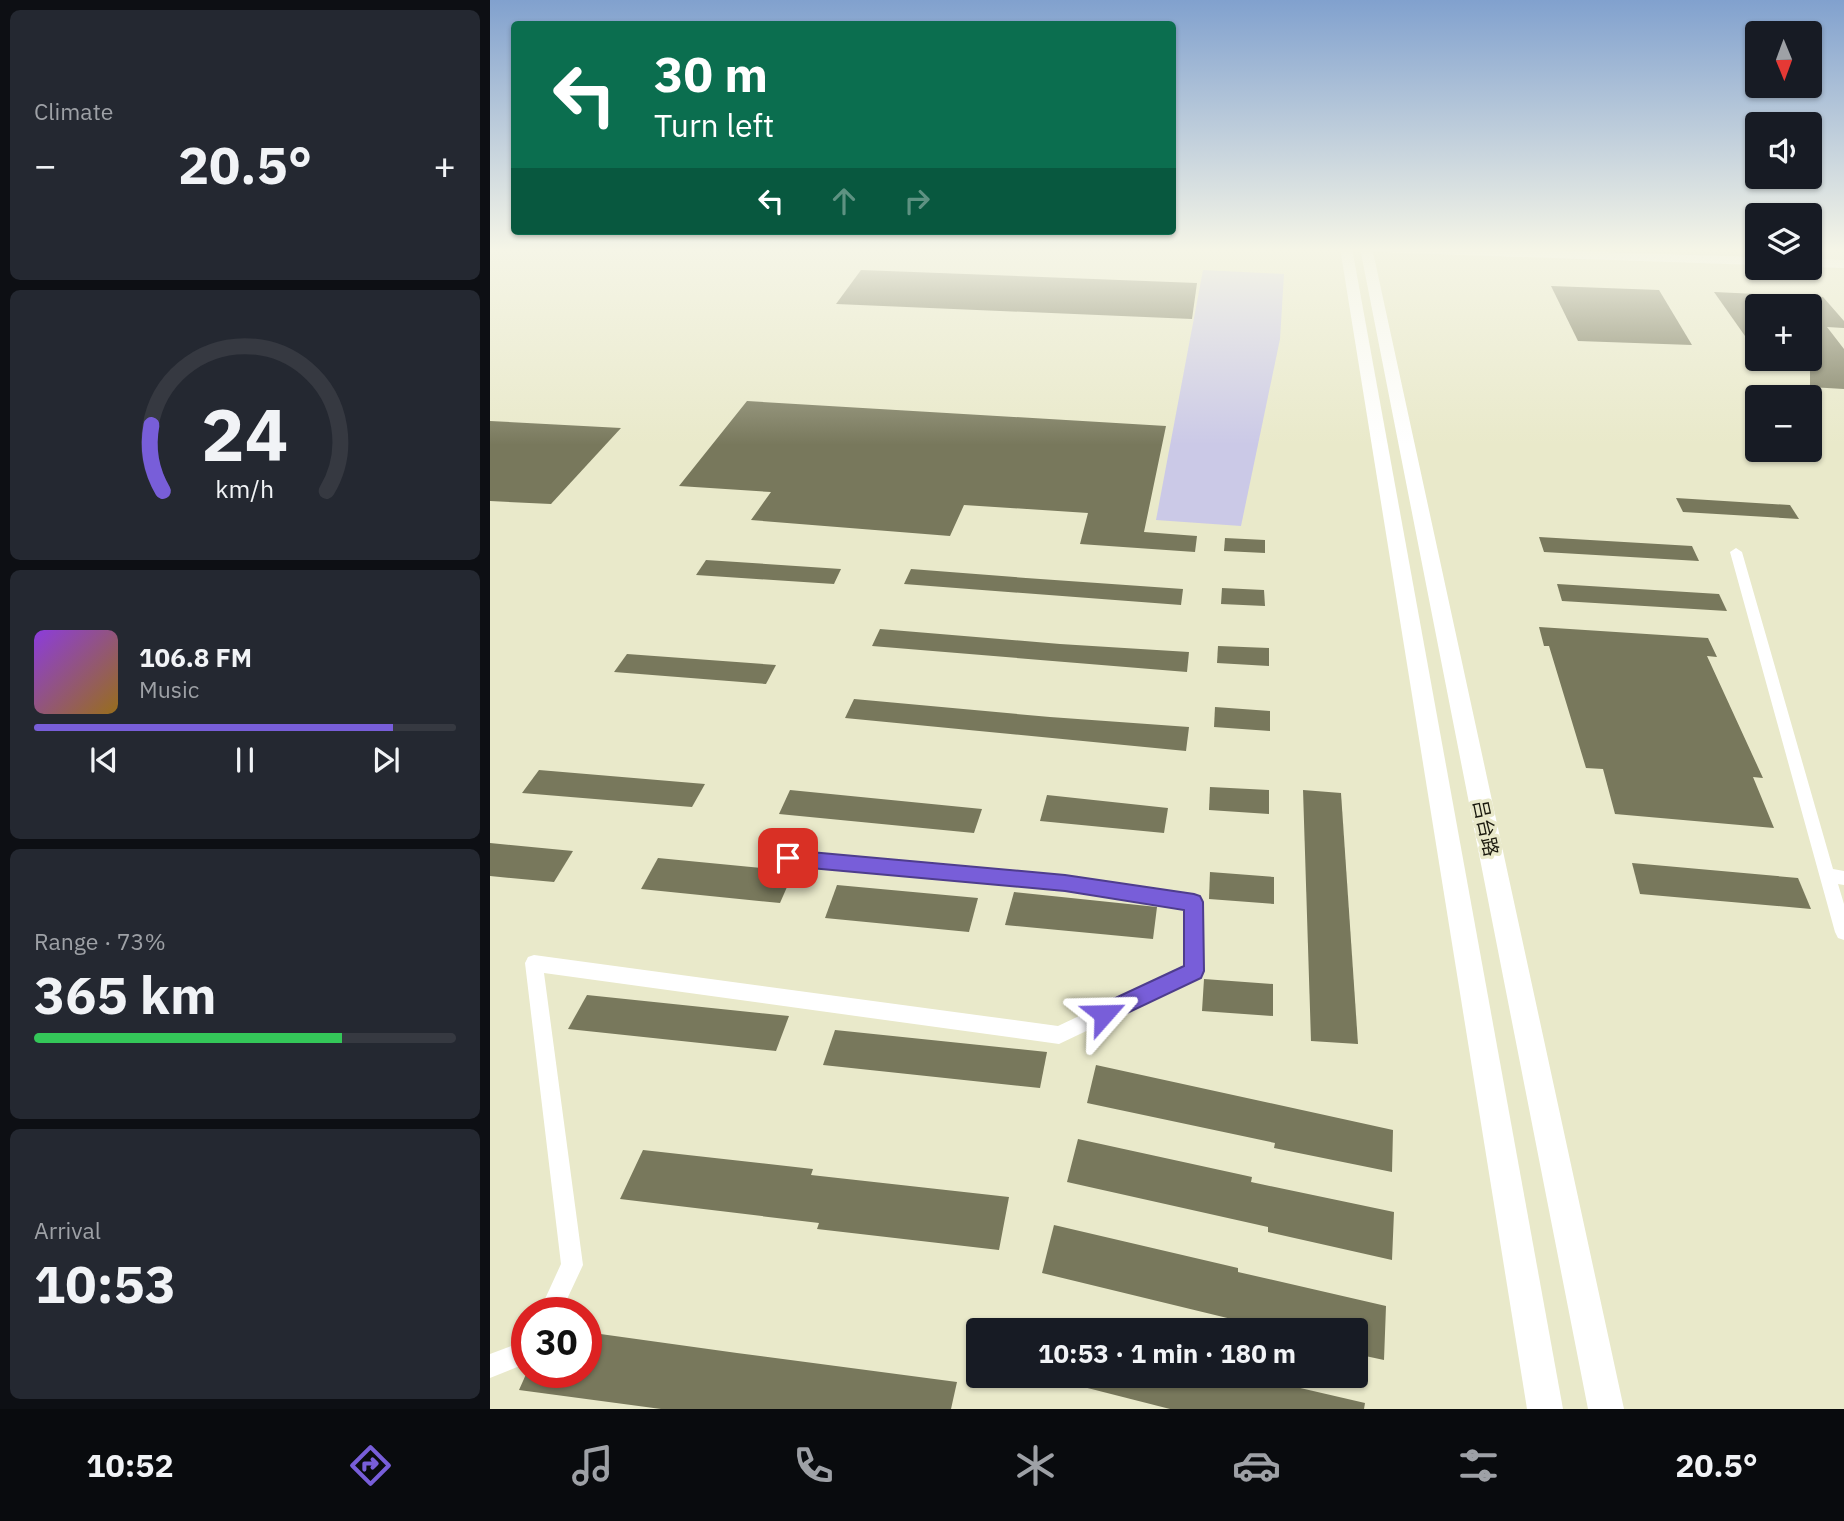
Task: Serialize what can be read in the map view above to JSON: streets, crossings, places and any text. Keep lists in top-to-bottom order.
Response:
{
  "streets": {
    "main road": ["吕台路"]
  },
  "north": "bottom",
  "page": {
    "tile": [
      "Climate",
      ["Range · 73%", "365 km"],
      ["Arrival", "10:53"]
    ],
    "map_buttons": ["+", "−"],
    "turn": ["30 m", "Turn left"],
    "heat": ["−", "20.5°", "+"],
    "song": ["106.8 FM", "Music"],
    "limit": "30",
    "trip": "10:53 · 1 min · 180 m",
    "tabs": ["10:52", "20.5°"],
    "gauge": ["24", "km/h"]
  }
}
